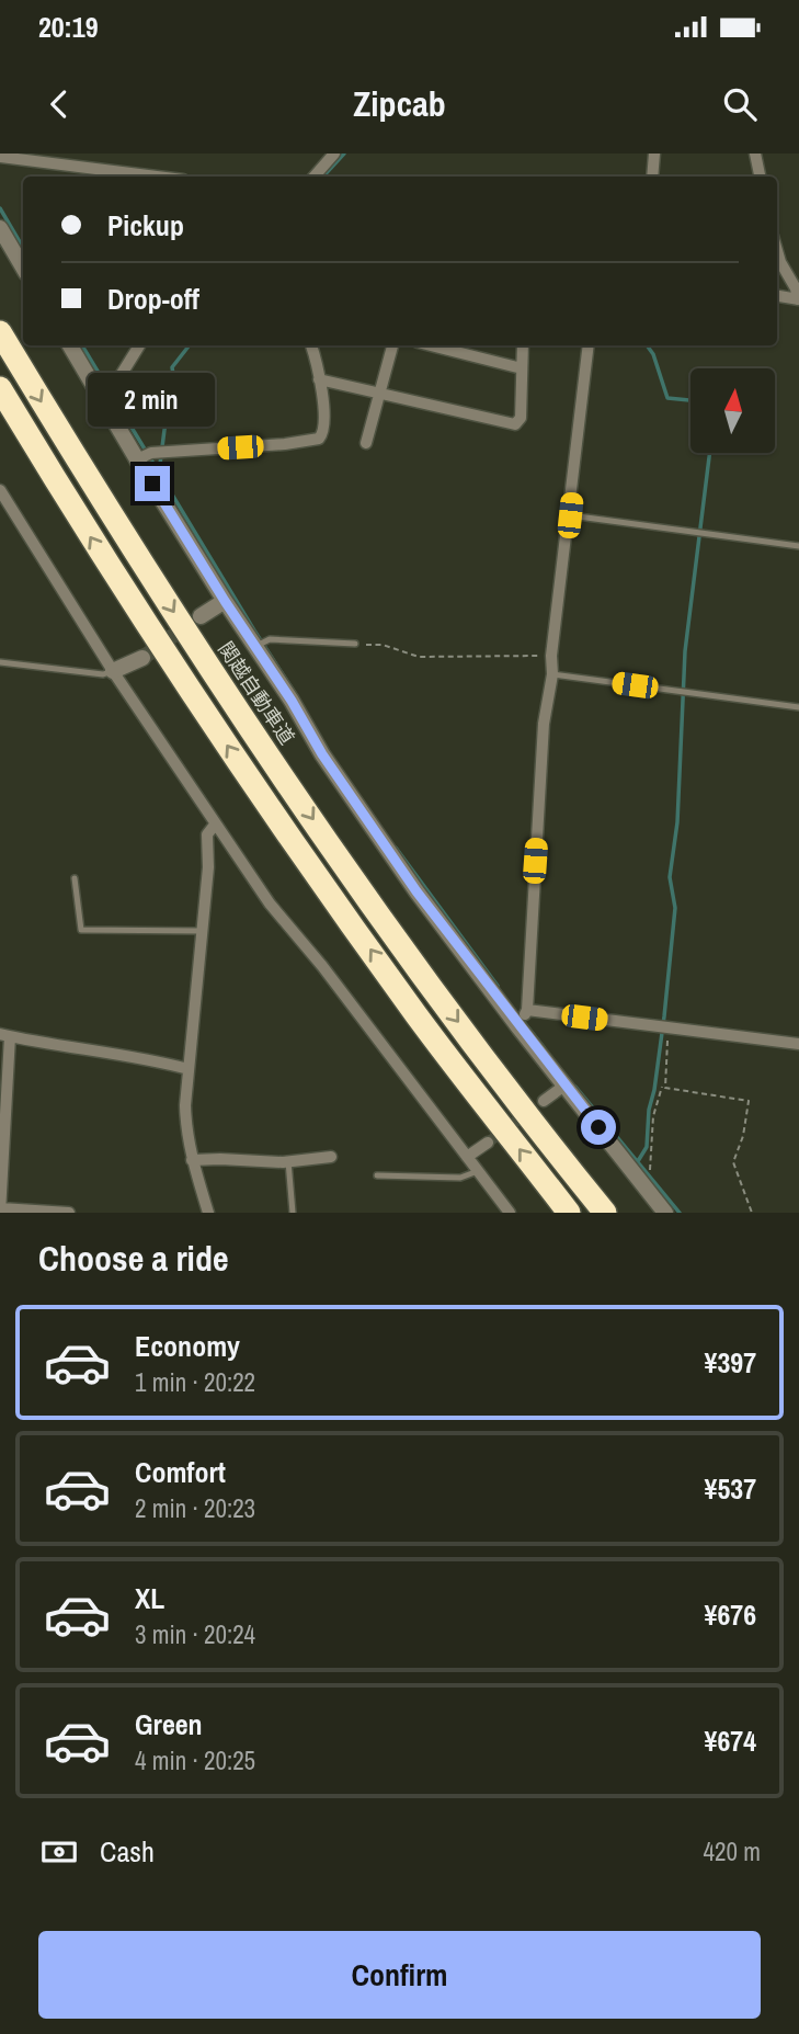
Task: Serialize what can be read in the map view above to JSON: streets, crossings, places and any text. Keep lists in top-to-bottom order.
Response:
{
  "streets": {
    "highway": ["関越自動車道"]
  },
  "north": "top",
  "page": {
    "status": "20:19",
    "header": "Zipcab",
    "banner": ["Pickup", "Drop-off"],
    "bubble": "2 min",
    "heading": "Choose a ride",
    "list": [
      {
        "name": "Economy",
        "note": "1 min · 20:22",
        "value": "¥397"
      },
      {
        "name": "Comfort",
        "note": "2 min · 20:23",
        "value": "¥537"
      },
      {
        "name": "XL",
        "note": "3 min · 20:24",
        "value": "¥676"
      },
      {
        "name": "Green",
        "note": "4 min · 20:25",
        "value": "¥674"
      }
    ],
    "pay": ["Cash", "420 m"],
    "buttons": "Confirm"
  }
}
